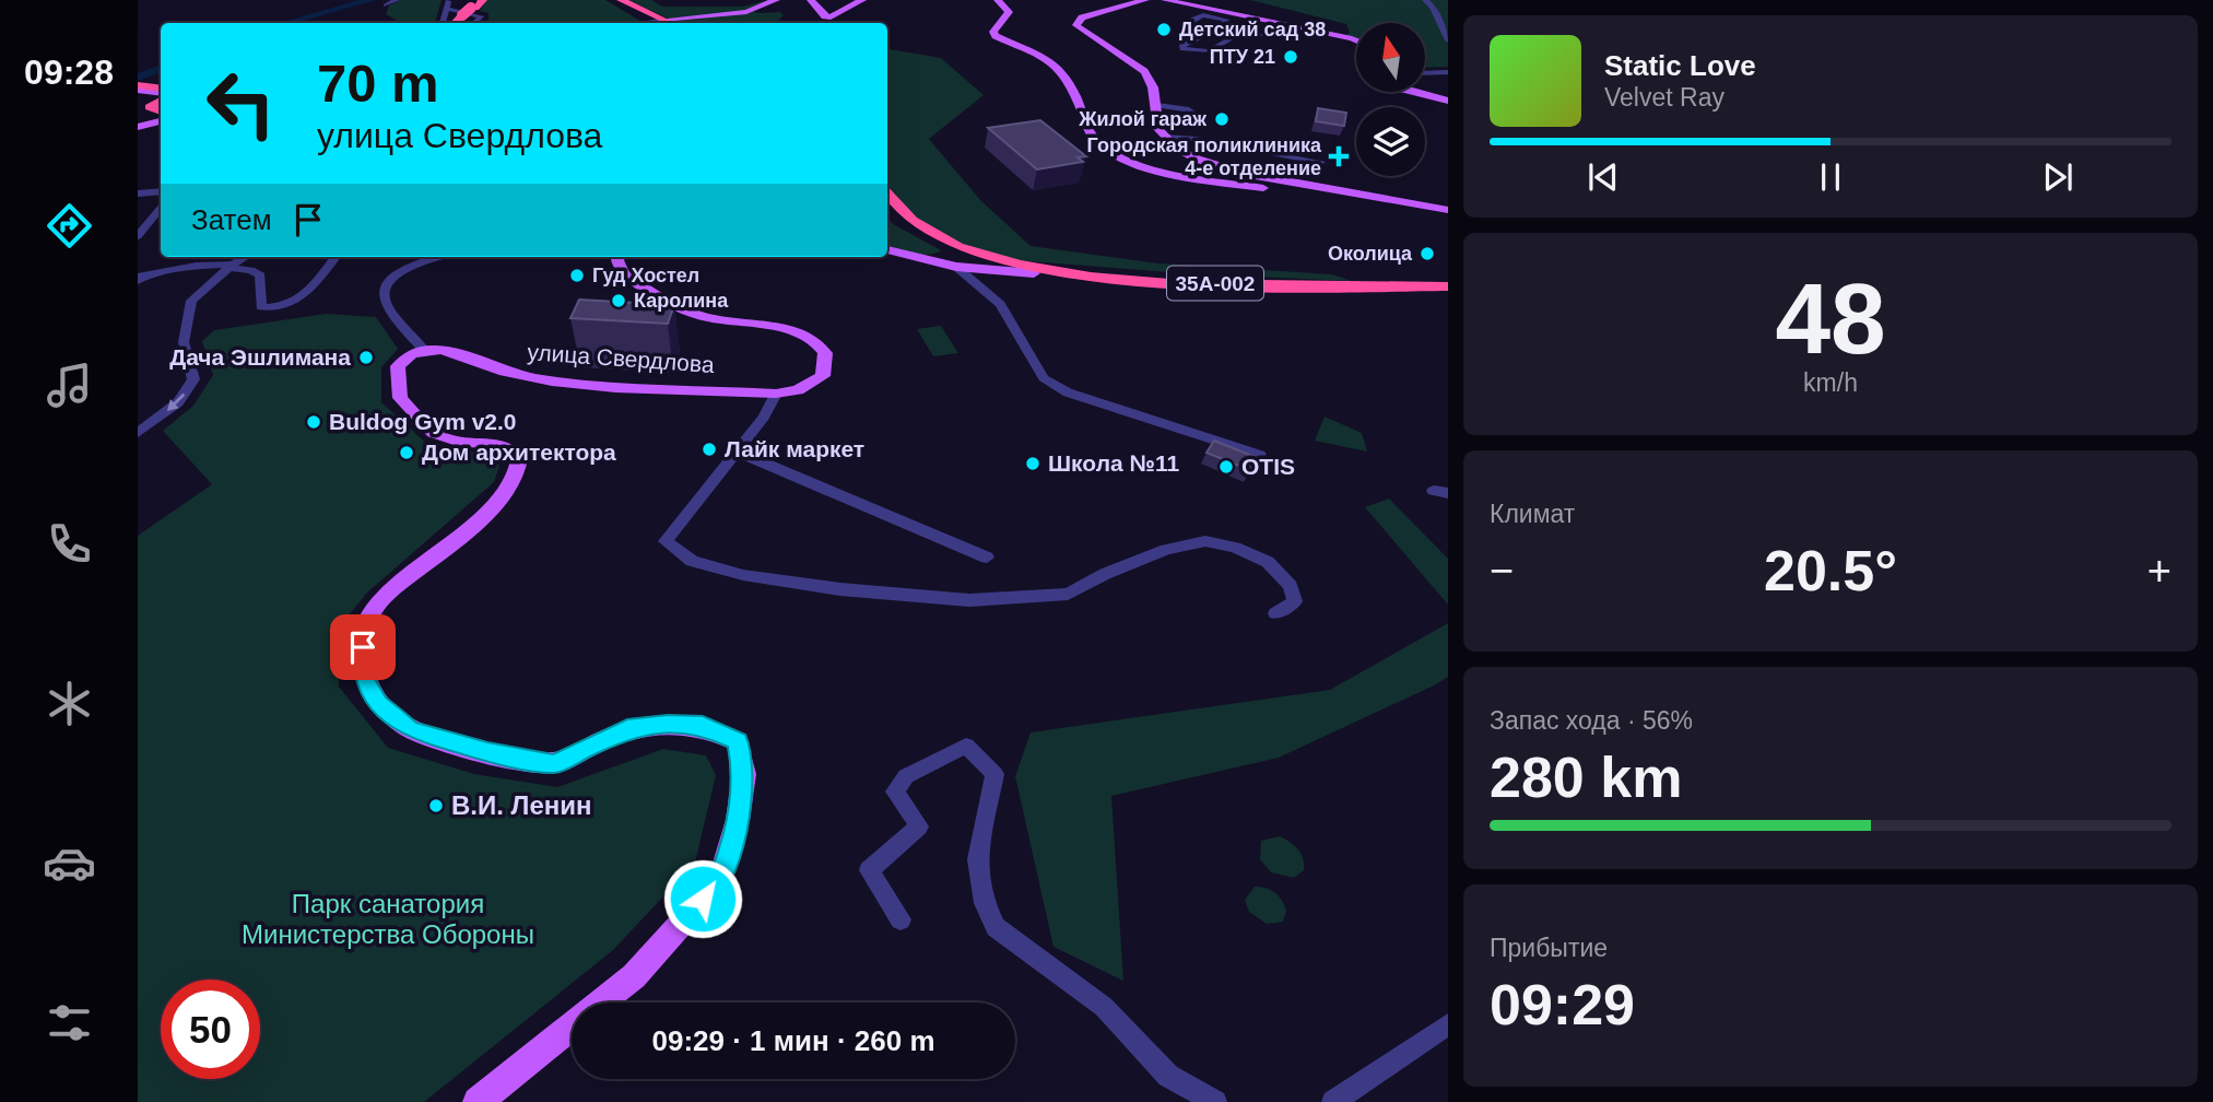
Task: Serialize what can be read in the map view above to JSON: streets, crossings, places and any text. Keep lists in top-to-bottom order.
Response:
{
  "streets": {
    "highway": ["35А-002"],
    "main road": ["улица Свердлова"]
  },
  "parks": ["Парк санатория Министерства Обороны"],
  "places": {
    "other": [
      "Детский сад 38",
      "ПТУ 21",
      "Жилой гараж",
      "Околица",
      "Гуд Хостел",
      "Каролина",
      "Дача Эшлимана",
      "Buldog Gym v2.0",
      "Лайк маркет",
      "Дом архитектора",
      "Школа №11",
      "OTIS",
      "В.И. Ленин"
    ],
    "health": ["Городская поликлиника 4-е отделение"]
  },
  "north": "top",
  "page": {
    "tabs": "09:28",
    "turn": ["70 m", "улица Свердлова"],
    "song": ["Static Love", "Velvet Ray"],
    "then": "Затем",
    "tile": [
      ["48", "km/h"],
      "Климат",
      ["Запас хода · 56%", "280 km"],
      ["Прибытие", "09:29"]
    ],
    "heat": ["−", "20.5°", "+"],
    "limit": "50",
    "trip": "09:29 · 1 мин · 260 m"
  }
}
